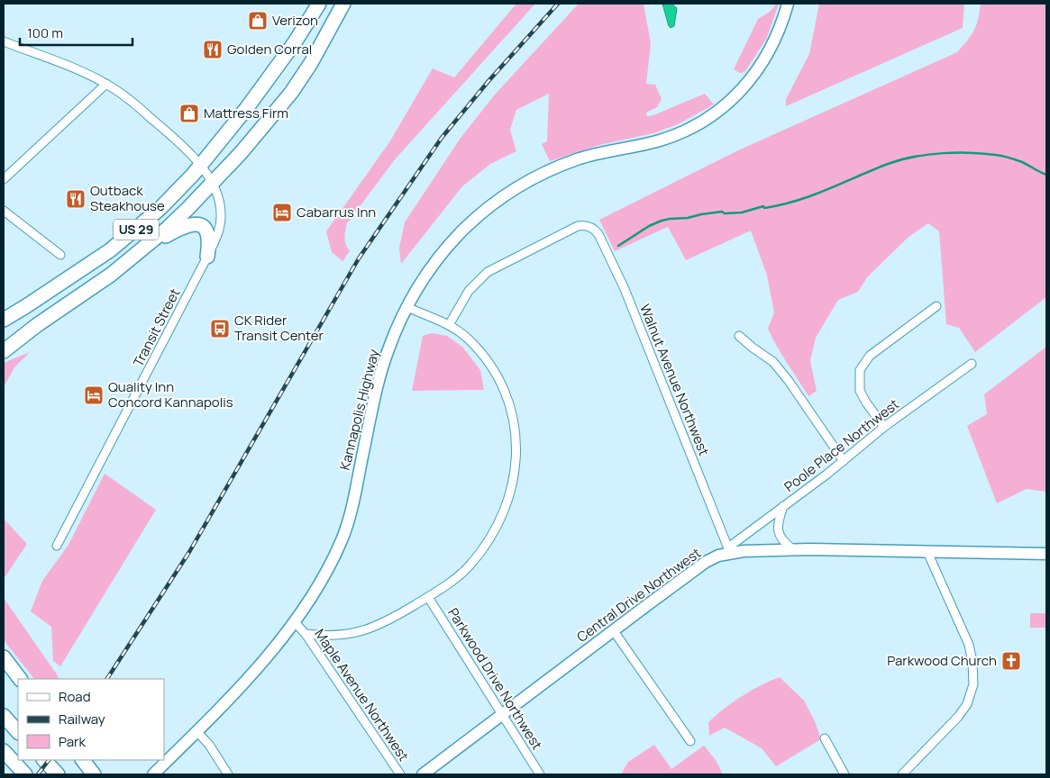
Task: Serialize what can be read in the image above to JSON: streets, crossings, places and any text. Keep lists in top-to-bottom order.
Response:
{
  "streets": {
    "highway": ["US 29"],
    "main road": ["Kannapolis Highway", "Central Drive Northwest"],
    "street": [
      "Transit Street",
      "Walnut Avenue Northwest",
      "Poole Place Northwest",
      "Parkwood Drive Northwest",
      "Maple Avenue Northwest"
    ]
  },
  "crossings": [
    ["US 29", "Transit Street"],
    ["Walnut Avenue Northwest", "Poole Place Northwest"],
    ["Walnut Avenue Northwest", "Central Drive Northwest"],
    ["Kannapolis Highway", "Maple Avenue Northwest"],
    ["Poole Place Northwest", "Central Drive Northwest"],
    ["Central Drive Northwest", "Parkwood Drive Northwest"]
  ],
  "places": {
    "shop": ["Verizon", "Mattress Firm"],
    "restaurant": ["Golden Corral", "Outback Steakhouse"],
    "hotel": ["Cabarrus Inn", "Quality Inn Concord Kannapolis"],
    "bus stop": ["CK Rider Transit Center"],
    "church": ["Parkwood Church"]
  },
  "legend": ["Road", "Railway", "Park"],
  "scale_bar": "100 m"
}
